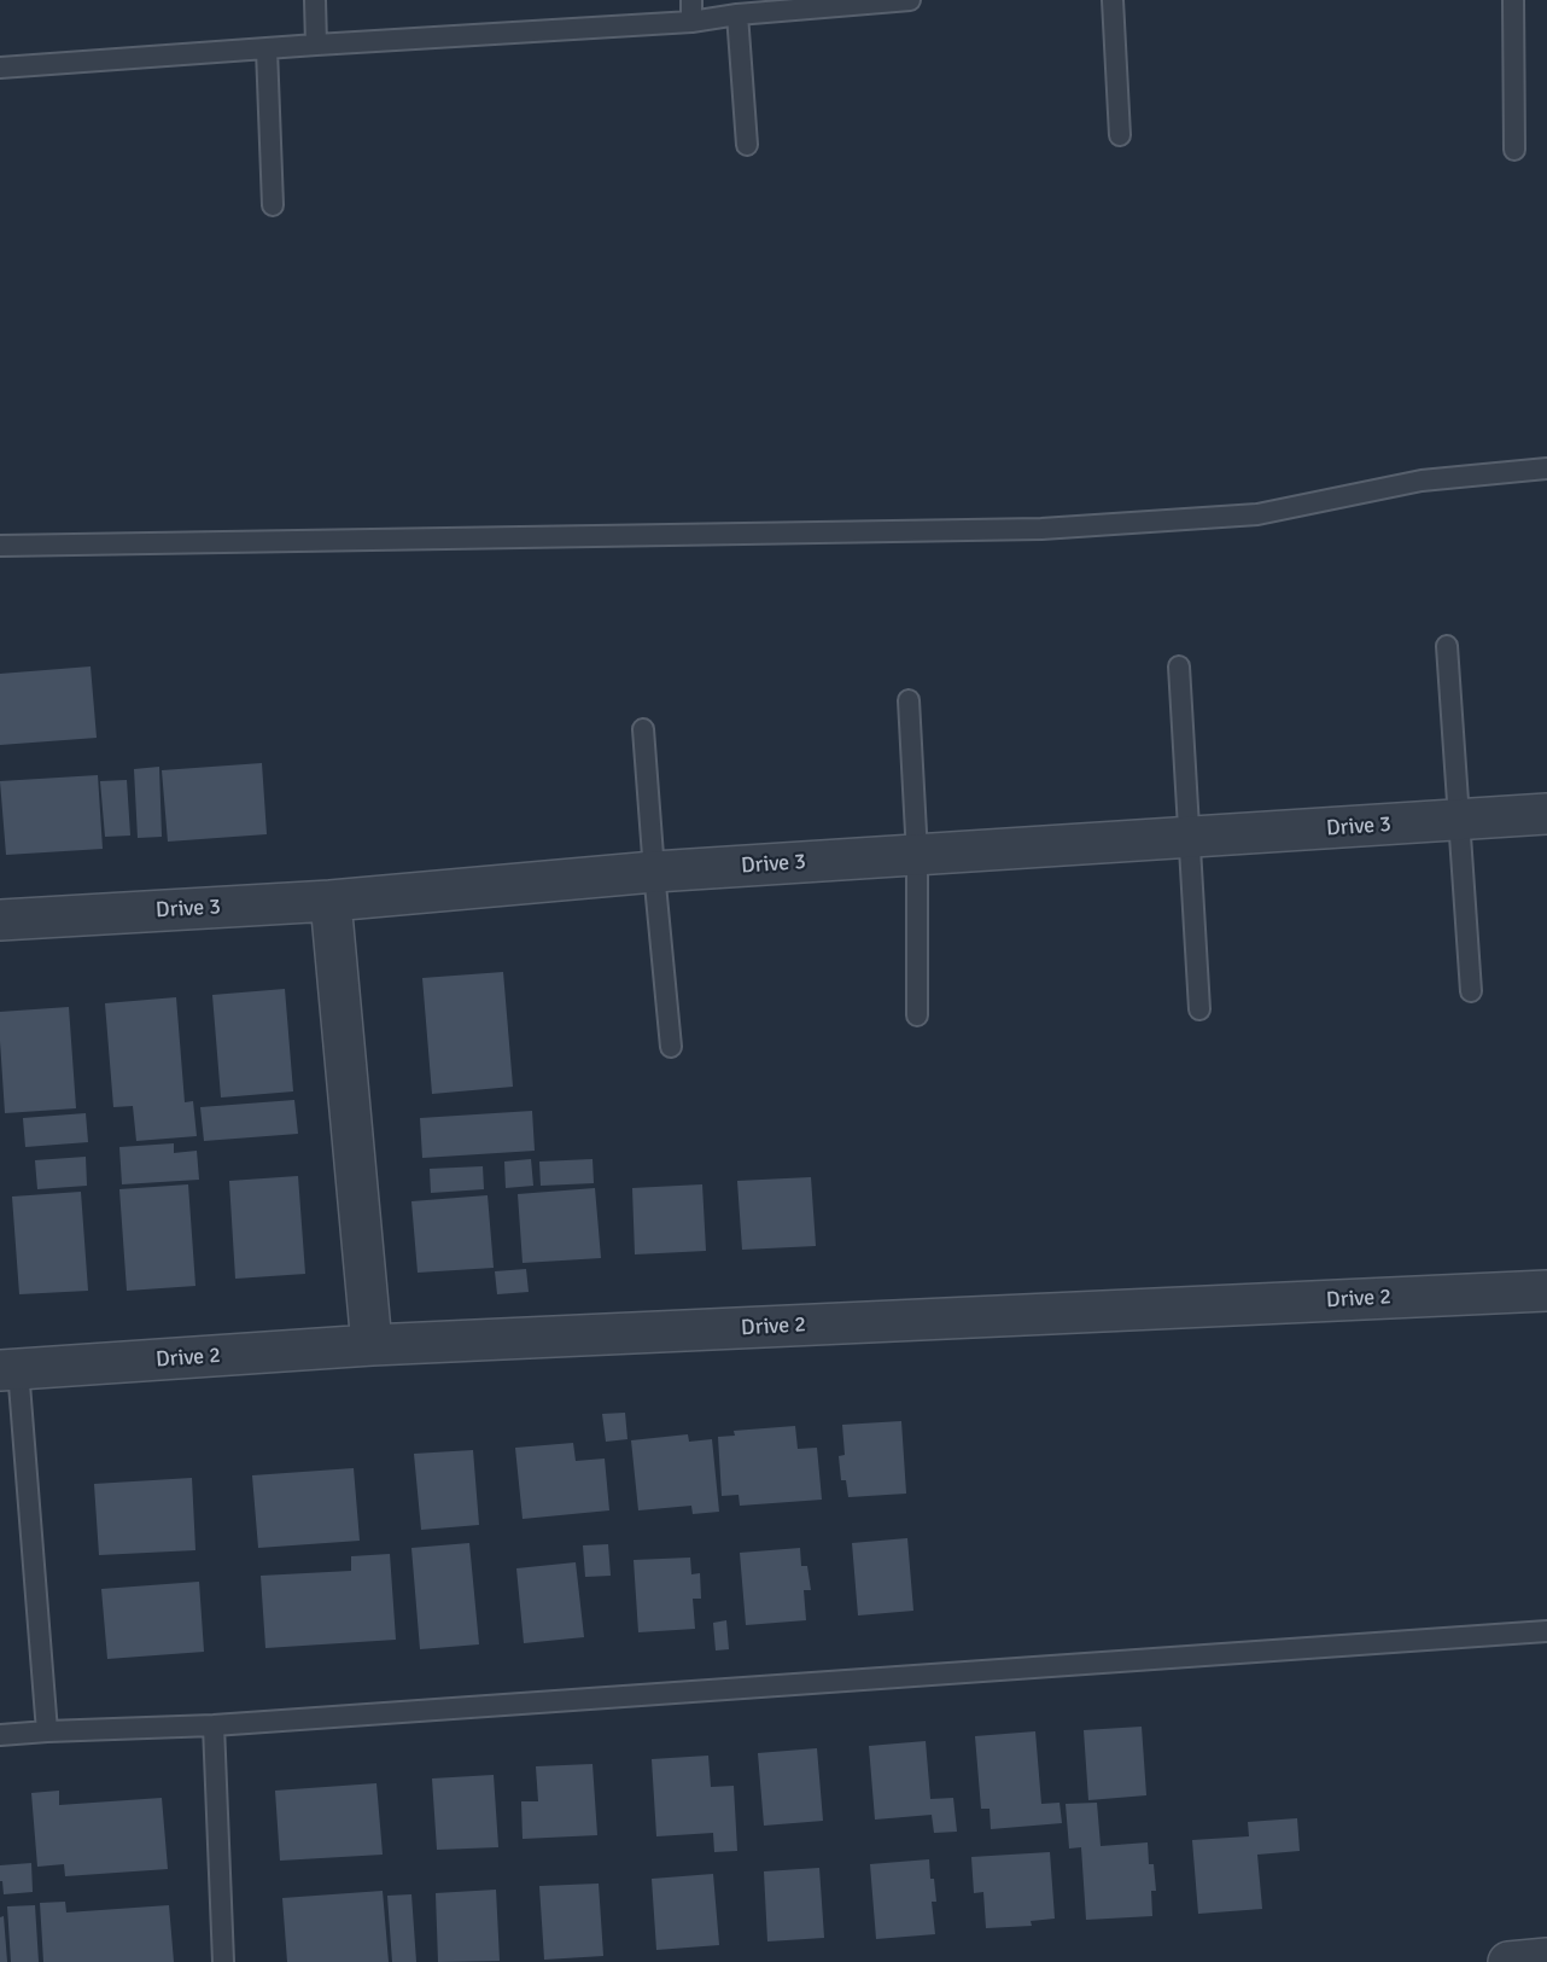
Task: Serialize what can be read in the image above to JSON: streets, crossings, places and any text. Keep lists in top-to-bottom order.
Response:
{
  "streets": {
    "street": ["Drive 3", "Drive 2"]
  }
}
